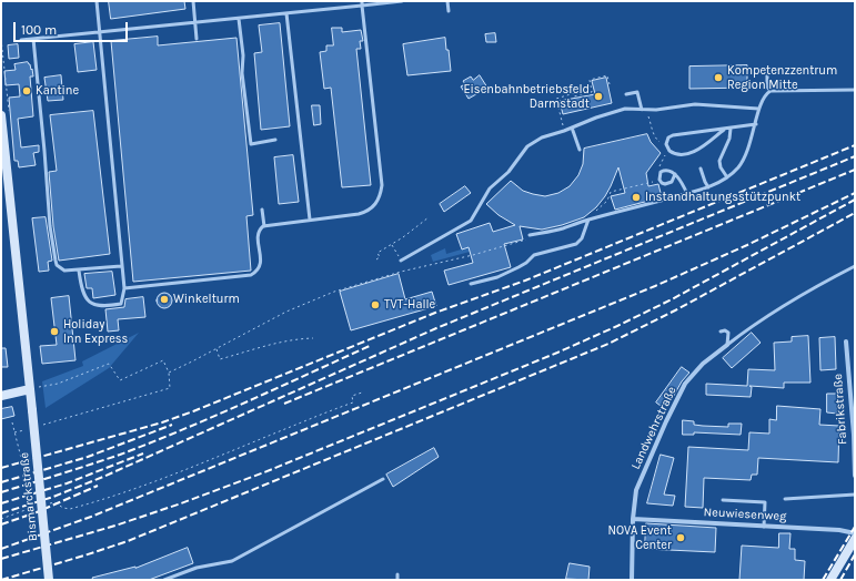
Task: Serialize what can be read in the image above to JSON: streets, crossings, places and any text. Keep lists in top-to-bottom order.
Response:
{
  "streets": {
    "main road": ["Bismarckstraße"],
    "street": ["Fabrikstraße", "Landwehrstraße", "Neuwiesenweg"]
  },
  "crossings": [
    ["Landwehrstraße", "Neuwiesenweg"]
  ],
  "places": [
    "Kompetenzzentrum Region Mitte",
    "Kantine",
    "Eisenbahnbetriebsfeld Darmstadt",
    "Instandhaltungsstützpunkt",
    "Winkelturm",
    "TVT-Halle",
    "Holiday Inn Express",
    "NOVA Event Center"
  ],
  "scale_bar": "100 m"
}
